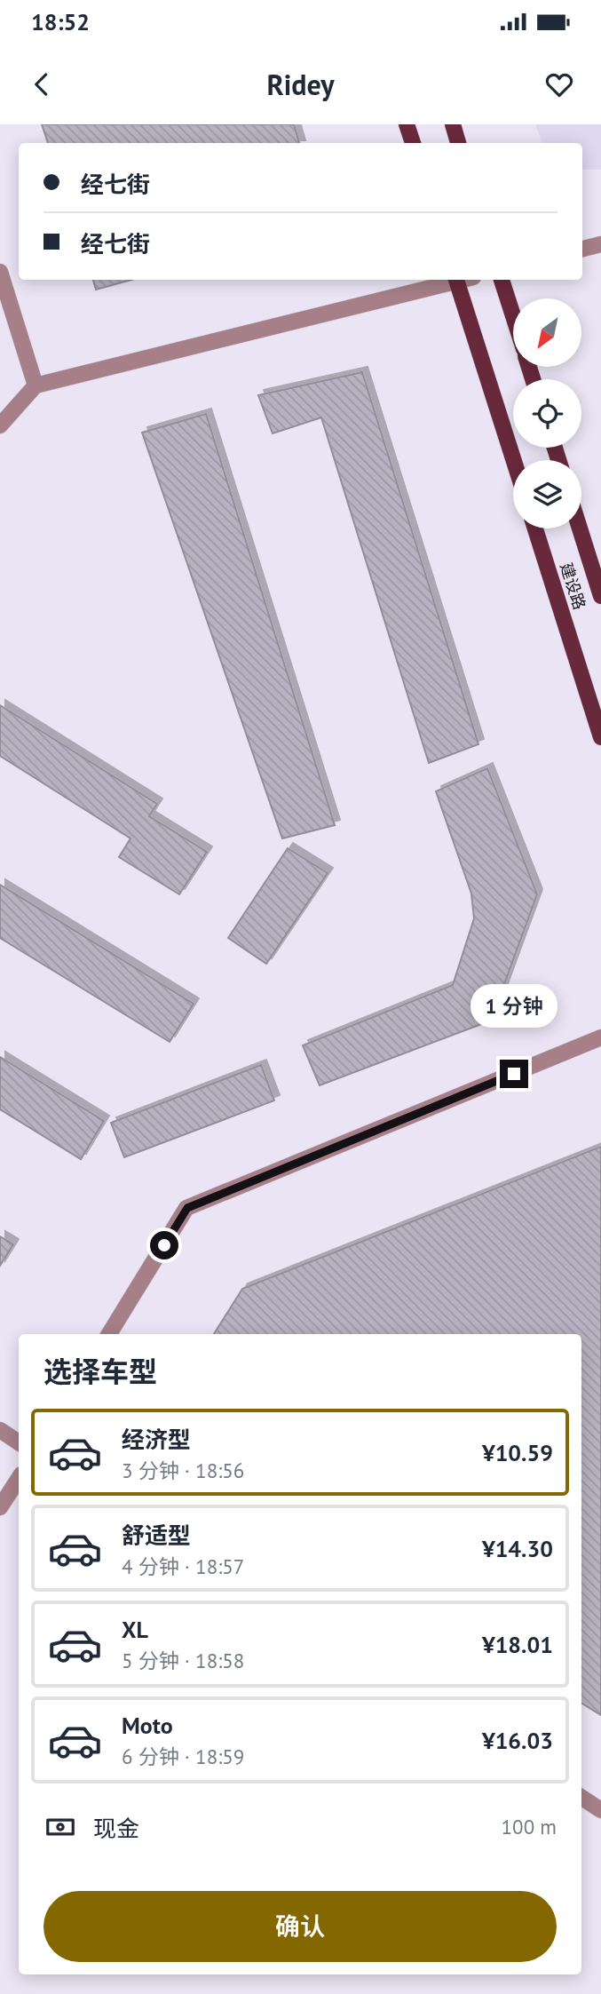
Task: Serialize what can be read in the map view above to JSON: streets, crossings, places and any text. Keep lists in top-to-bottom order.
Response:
{
  "streets": {
    "main road": ["建设路"]
  },
  "north": "bottom left",
  "page": {
    "status": "18:52",
    "header": "Ridey",
    "banner": ["经七街", "经七街"],
    "bubble": "1 分钟",
    "heading": "选择车型",
    "list": [
      {
        "name": "经济型",
        "note": "3 分钟 · 18:56",
        "value": "¥10.59"
      },
      {
        "name": "舒适型",
        "note": "4 分钟 · 18:57",
        "value": "¥14.30"
      },
      {
        "name": "XL",
        "note": "5 分钟 · 18:58",
        "value": "¥18.01"
      },
      {
        "name": "Moto",
        "note": "6 分钟 · 18:59",
        "value": "¥16.03"
      }
    ],
    "pay": ["现金", "100 m"],
    "buttons": "确认"
  }
}
